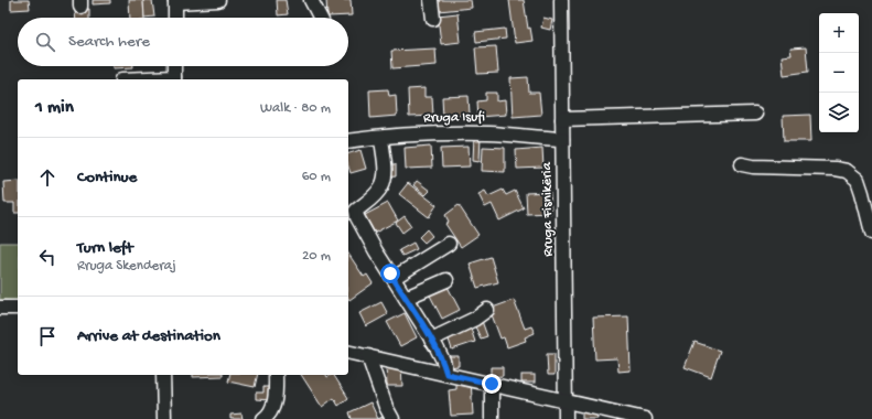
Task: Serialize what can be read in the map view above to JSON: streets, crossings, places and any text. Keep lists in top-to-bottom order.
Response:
{
  "streets": {
    "street": ["Rruga Isufi", "Rruga Fisnikëria"]
  },
  "crossings": [
    ["Rruga Isufi", "Rruga Fisnikëria"]
  ],
  "page": {
    "map_buttons": ["+", "−"],
    "search": "Search here",
    "heading": ["1 min", "Walk · 80 m"],
    "list": [
      ["Continue", "60 m"],
      ["Turn left", "Rruga Skenderaj", "20 m"],
      "Arrive at destination"
    ]
  }
}
